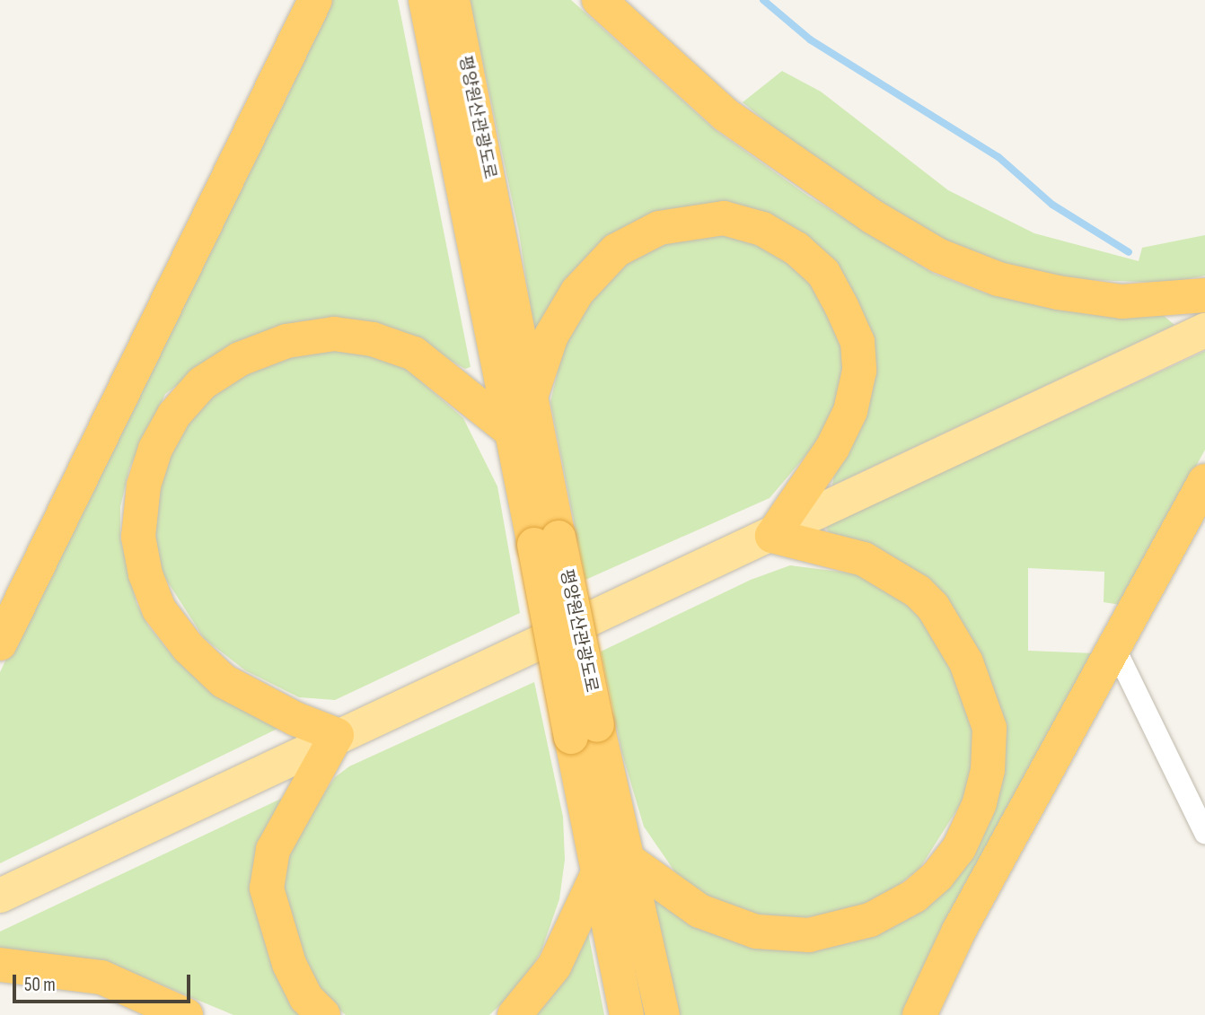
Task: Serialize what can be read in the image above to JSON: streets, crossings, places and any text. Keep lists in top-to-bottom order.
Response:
{
  "streets": {
    "highway": ["평양원산관광도로"]
  },
  "scale_bar": "50 m"
}
